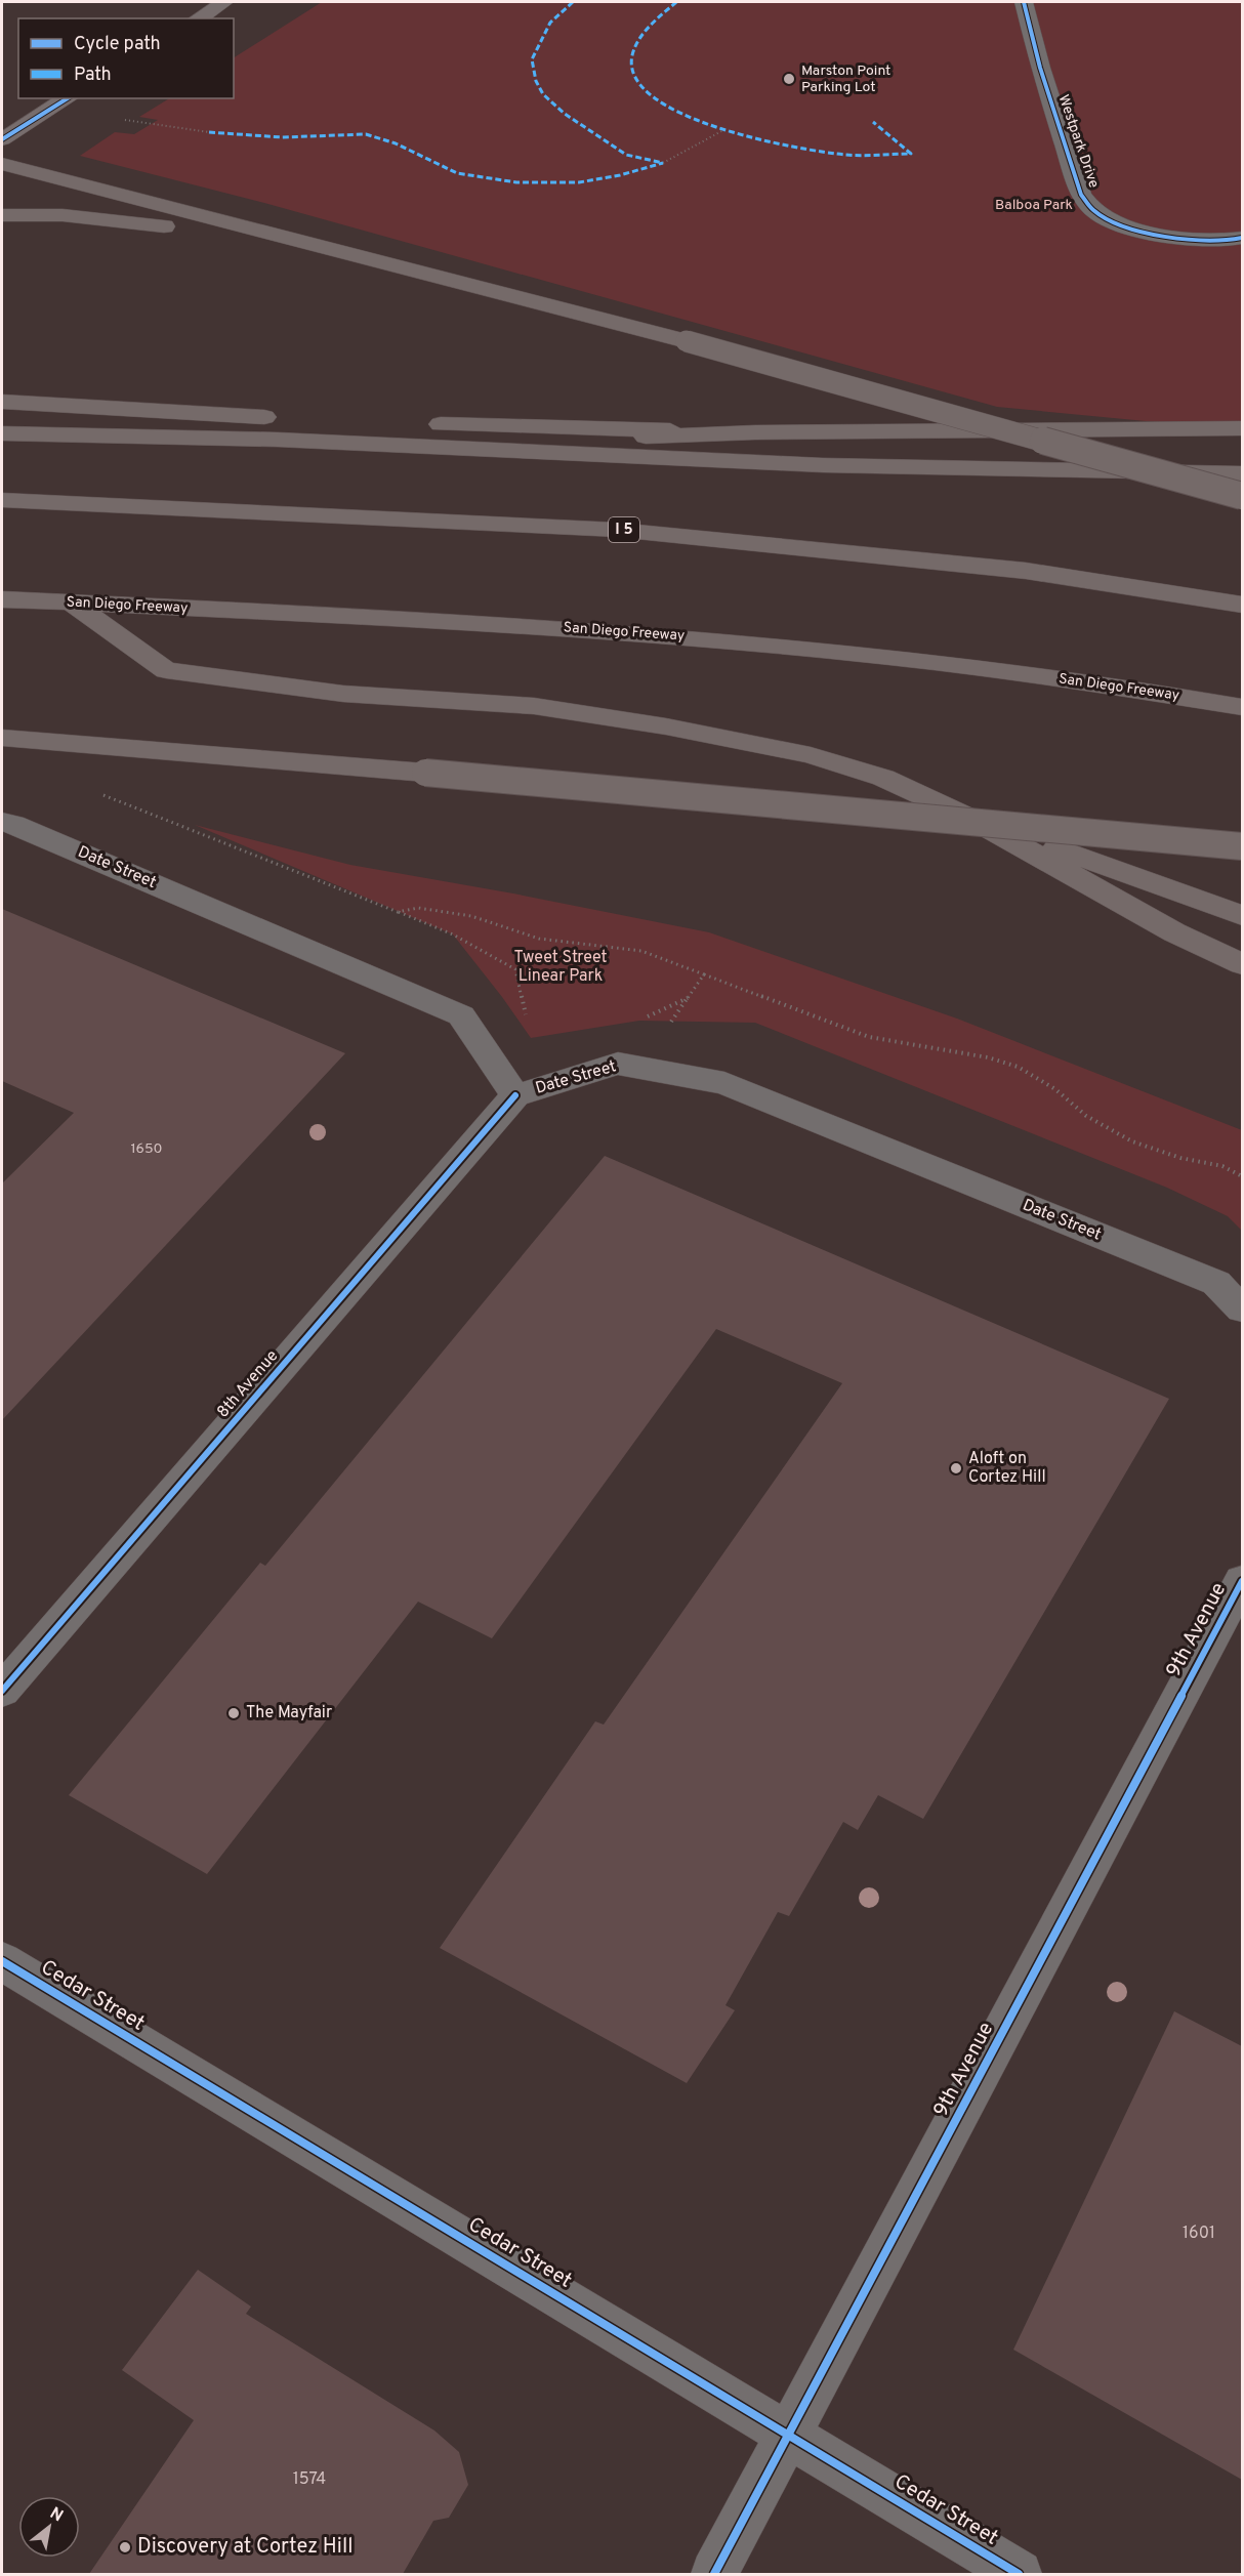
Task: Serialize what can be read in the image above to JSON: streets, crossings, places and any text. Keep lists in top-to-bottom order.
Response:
{
  "streets": {
    "highway": ["I 5", "San Diego Freeway"],
    "street": [
      "Westpark Drive",
      "Date Street",
      "8th Avenue",
      "9th Avenue",
      "Cedar Street"
    ]
  },
  "crossings": [
    ["Date Street", "8th Avenue"],
    ["9th Avenue", "Cedar Street"]
  ],
  "parks": ["Balboa Park", "Tweet Street Linear Park"],
  "places": [
    "Marston Point Parking Lot",
    "Aloft on Cortez Hill",
    "The Mayfair",
    "Discovery at Cortez Hill"
  ],
  "house_numbers": ["1650", "1601", "1574"],
  "legend": ["Cycle path", "Path"],
  "north": "top right"
}
